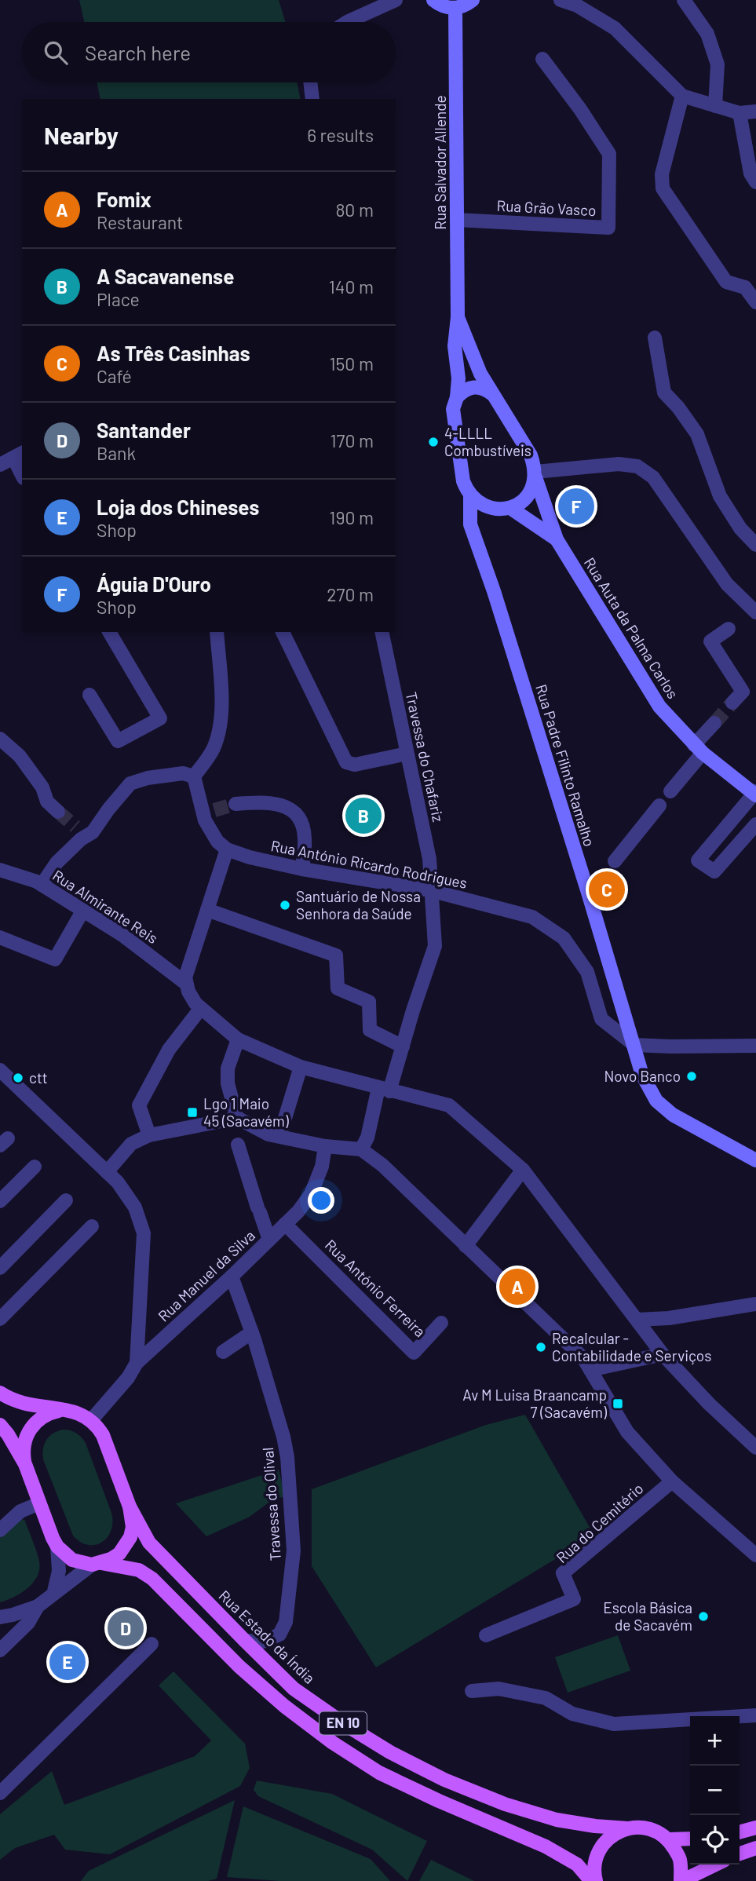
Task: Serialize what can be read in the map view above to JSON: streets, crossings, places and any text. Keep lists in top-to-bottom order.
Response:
{
  "streets": {
    "main road": ["Rua Estado da Índia", "EN 10"],
    "street": [
      "Rua Salvador Allende",
      "Rua Grão Vasco",
      "Rua Auta da Palma Carlos",
      "Travessa do Chafariz",
      "Rua Padre Filinto Ramalho",
      "Rua António Ricardo Rodrigues",
      "Rua Almirante Reis",
      "Rua Manuel da Silva",
      "Rua António Ferreira",
      "Travessa do Olival",
      "Rua do Cemitério"
    ]
  },
  "crossings": [
    ["Rua Salvador Allende", "Rua Grão Vasco"],
    ["Rua Salvador Allende", "Rua Auta da Palma Carlos"],
    ["Rua Salvador Allende", "Rua Padre Filinto Ramalho"],
    ["Rua Auta da Palma Carlos", "Rua Padre Filinto Ramalho"],
    ["Travessa do Chafariz", "Rua António Ricardo Rodrigues"],
    ["Rua Padre Filinto Ramalho", "Rua António Ricardo Rodrigues"],
    ["Rua Manuel da Silva", "Rua António Ferreira"],
    ["Rua Manuel da Silva", "Travessa do Olival"],
    ["Rua Manuel da Silva", "Rua Estado da Índia"],
    ["Travessa do Olival", "Rua Estado da Índia"],
    ["Rua Estado da Índia", "EN 10"]
  ],
  "places": {
    "other": [
      "4-LLLL Combustíveis",
      "Santuário de Nossa Senhora da Saúde",
      "Novo Banco",
      "ctt",
      "Recalcular - Contabilidade e Serviços",
      "Escola Básica de Sacavém"
    ],
    "transit": ["Lgo 1 Maio 45 (Sacavém)", "Av M Luisa Braancamp 7 (Sacavém)"]
  },
  "page": {
    "search": "Search here",
    "heading": ["Nearby", "6 results"],
    "list": [
      {
        "mark": "A",
        "name": "Fomix",
        "note": "Restaurant",
        "value": "80 m"
      },
      {
        "mark": "B",
        "name": "A Sacavanense",
        "note": "Place",
        "value": "140 m"
      },
      {
        "mark": "C",
        "name": "As Três Casinhas",
        "note": "Café",
        "value": "150 m"
      },
      {
        "mark": "D",
        "name": "Santander",
        "note": "Bank",
        "value": "170 m"
      },
      {
        "mark": "E",
        "name": "Loja dos Chineses",
        "note": "Shop",
        "value": "190 m"
      },
      {
        "mark": "F",
        "name": "Águia D'Ouro",
        "note": "Shop",
        "value": "270 m"
      }
    ],
    "pins": [
      "F",
      "B",
      "C",
      "A",
      "D",
      "E"
    ],
    "map_buttons": ["+", "−"]
  }
}
